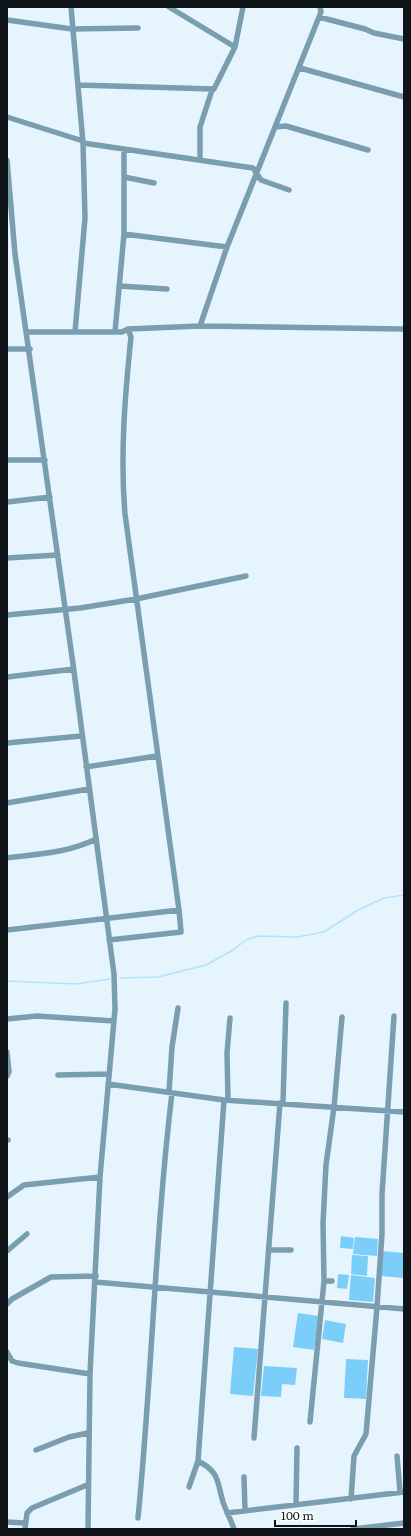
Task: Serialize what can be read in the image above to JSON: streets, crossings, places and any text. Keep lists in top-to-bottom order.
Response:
{
  "scale_bar": "100 m"
}
